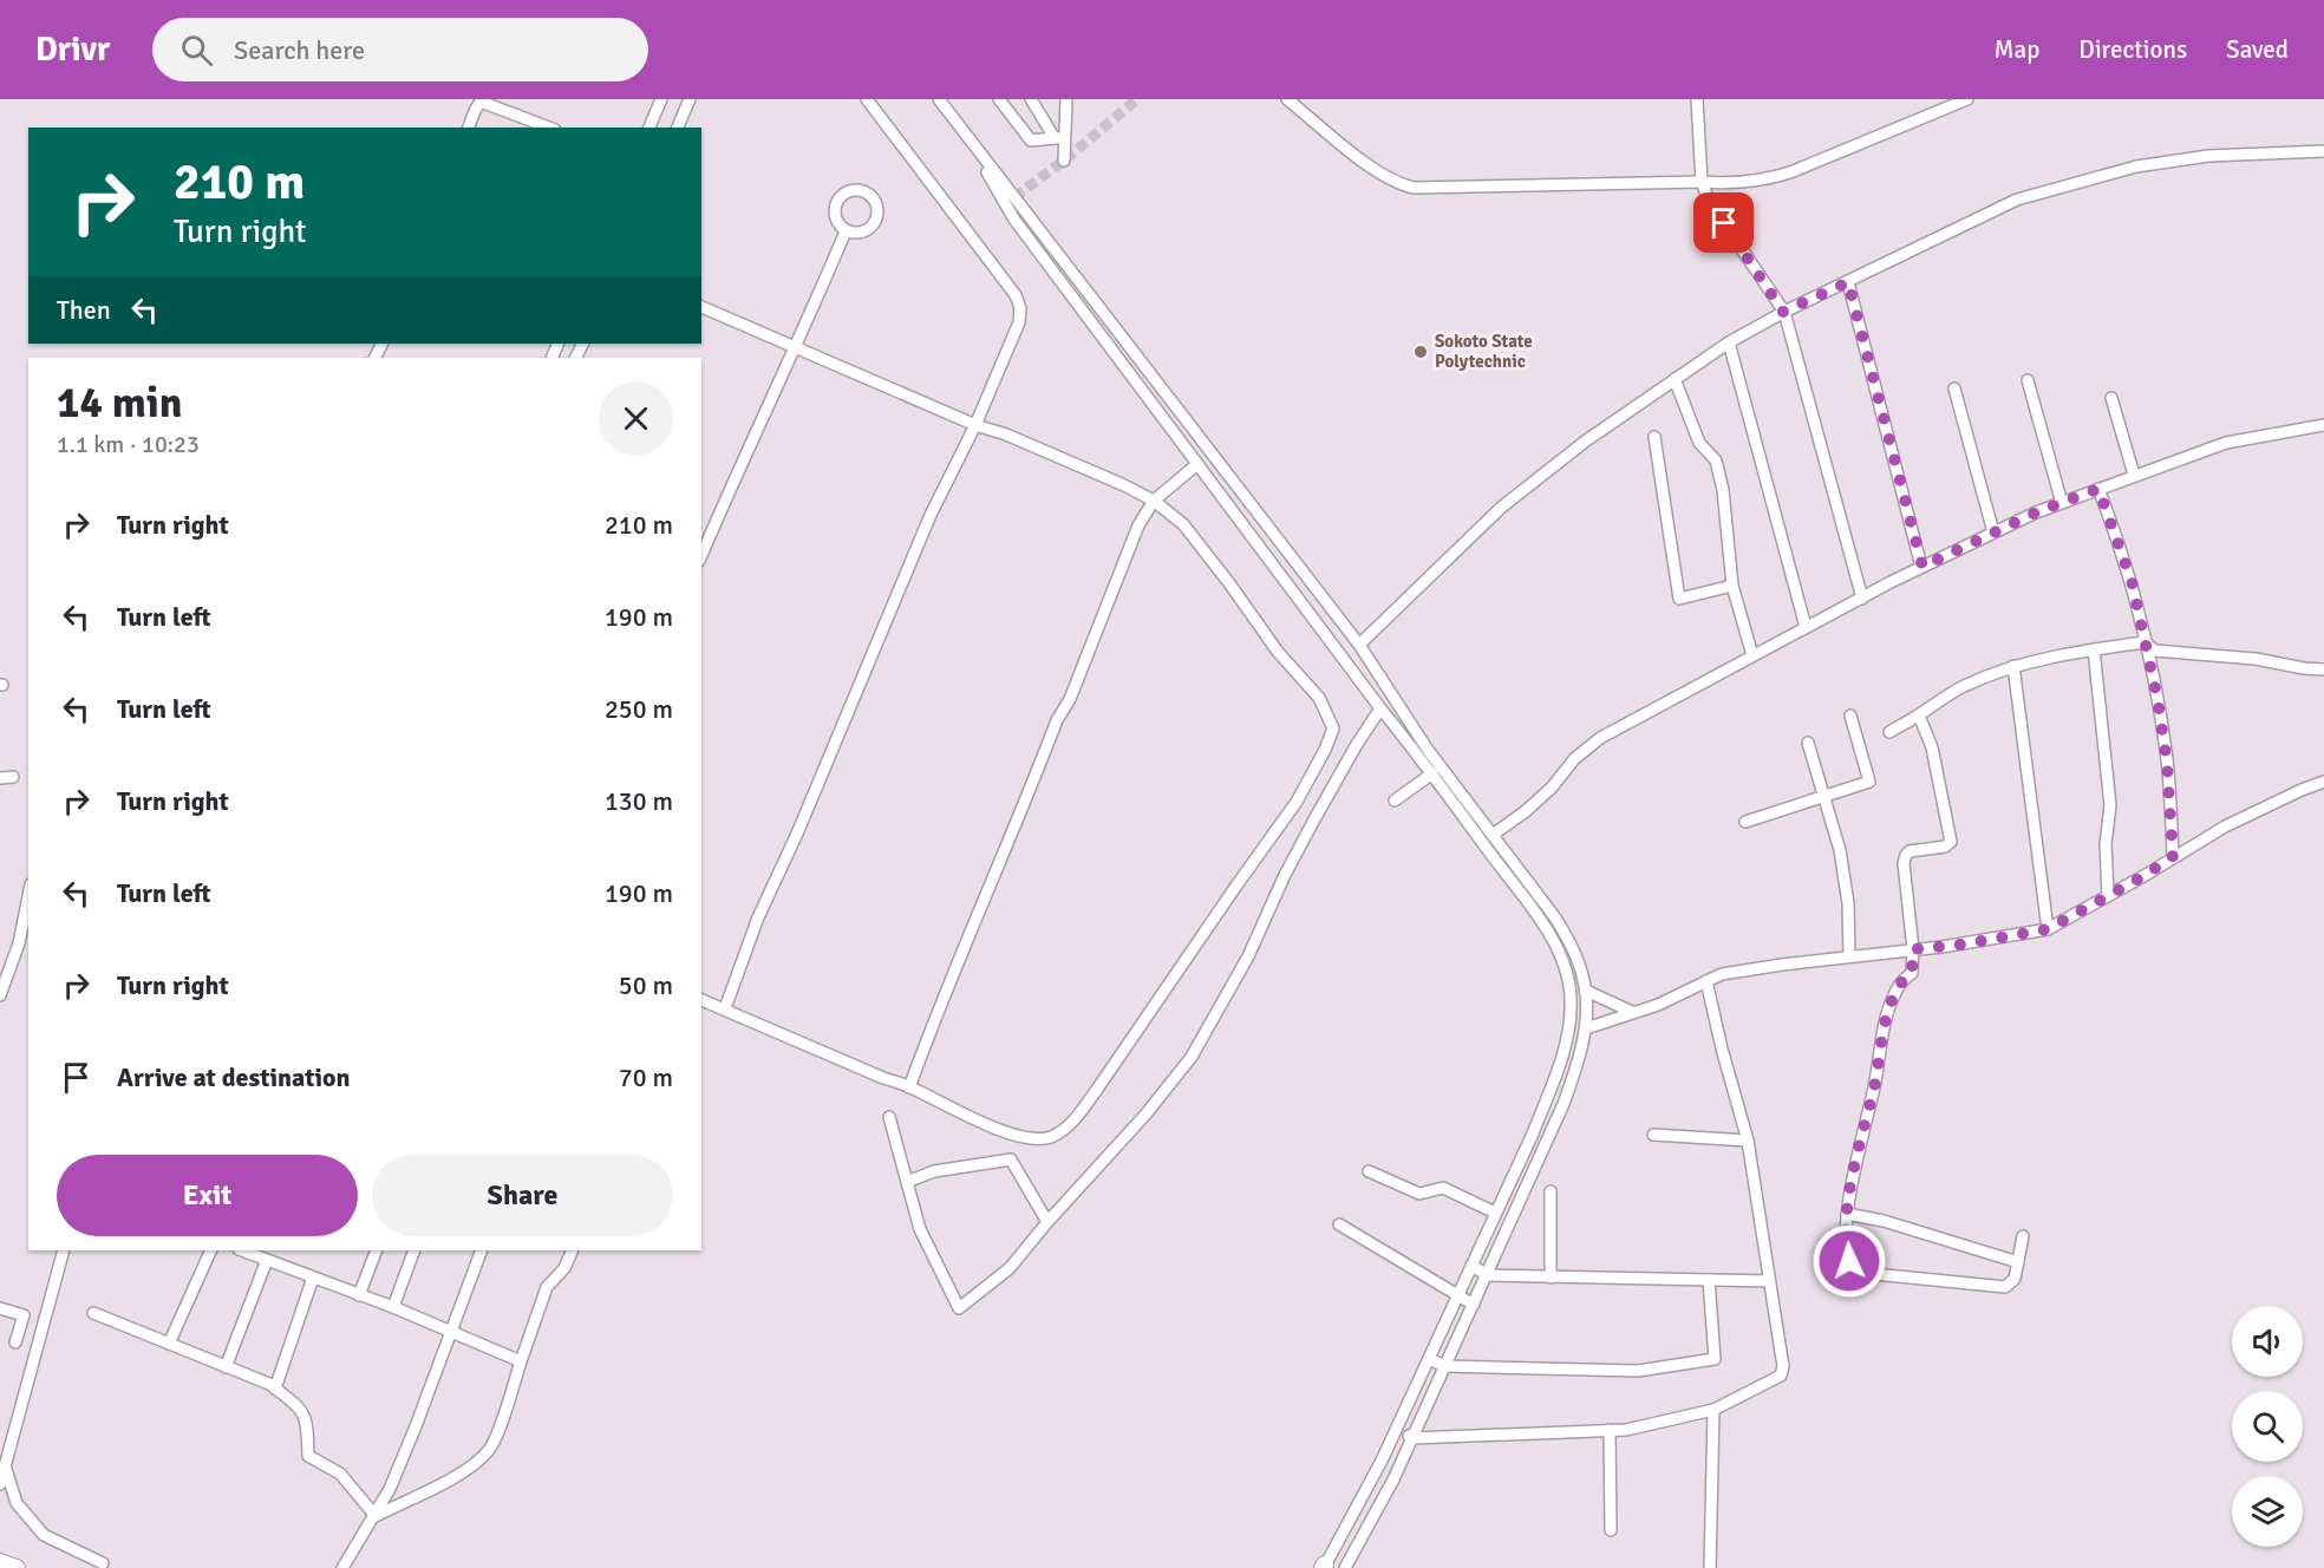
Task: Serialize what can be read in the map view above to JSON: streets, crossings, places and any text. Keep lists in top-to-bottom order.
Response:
{
  "places": ["Sokoto State Polytechnic"],
  "page": {
    "header": "Drivr",
    "search": "Search here",
    "nav": ["Map", "Directions", "Saved"],
    "turn": ["210 m", "Turn right"],
    "then": "Then",
    "heading": ["14 min", "1.1 km · 10:23"],
    "list": [
      {
        "name": "Turn right",
        "value": "210 m"
      },
      {
        "name": "Turn left",
        "value": "190 m"
      },
      {
        "name": "Turn left",
        "value": "250 m"
      },
      {
        "name": "Turn right",
        "value": "130 m"
      },
      {
        "name": "Turn left",
        "value": "190 m"
      },
      {
        "name": "Turn right",
        "value": "50 m"
      },
      {
        "name": "Arrive at destination",
        "value": "70 m"
      }
    ],
    "buttons": ["Exit", "Share"]
  }
}
